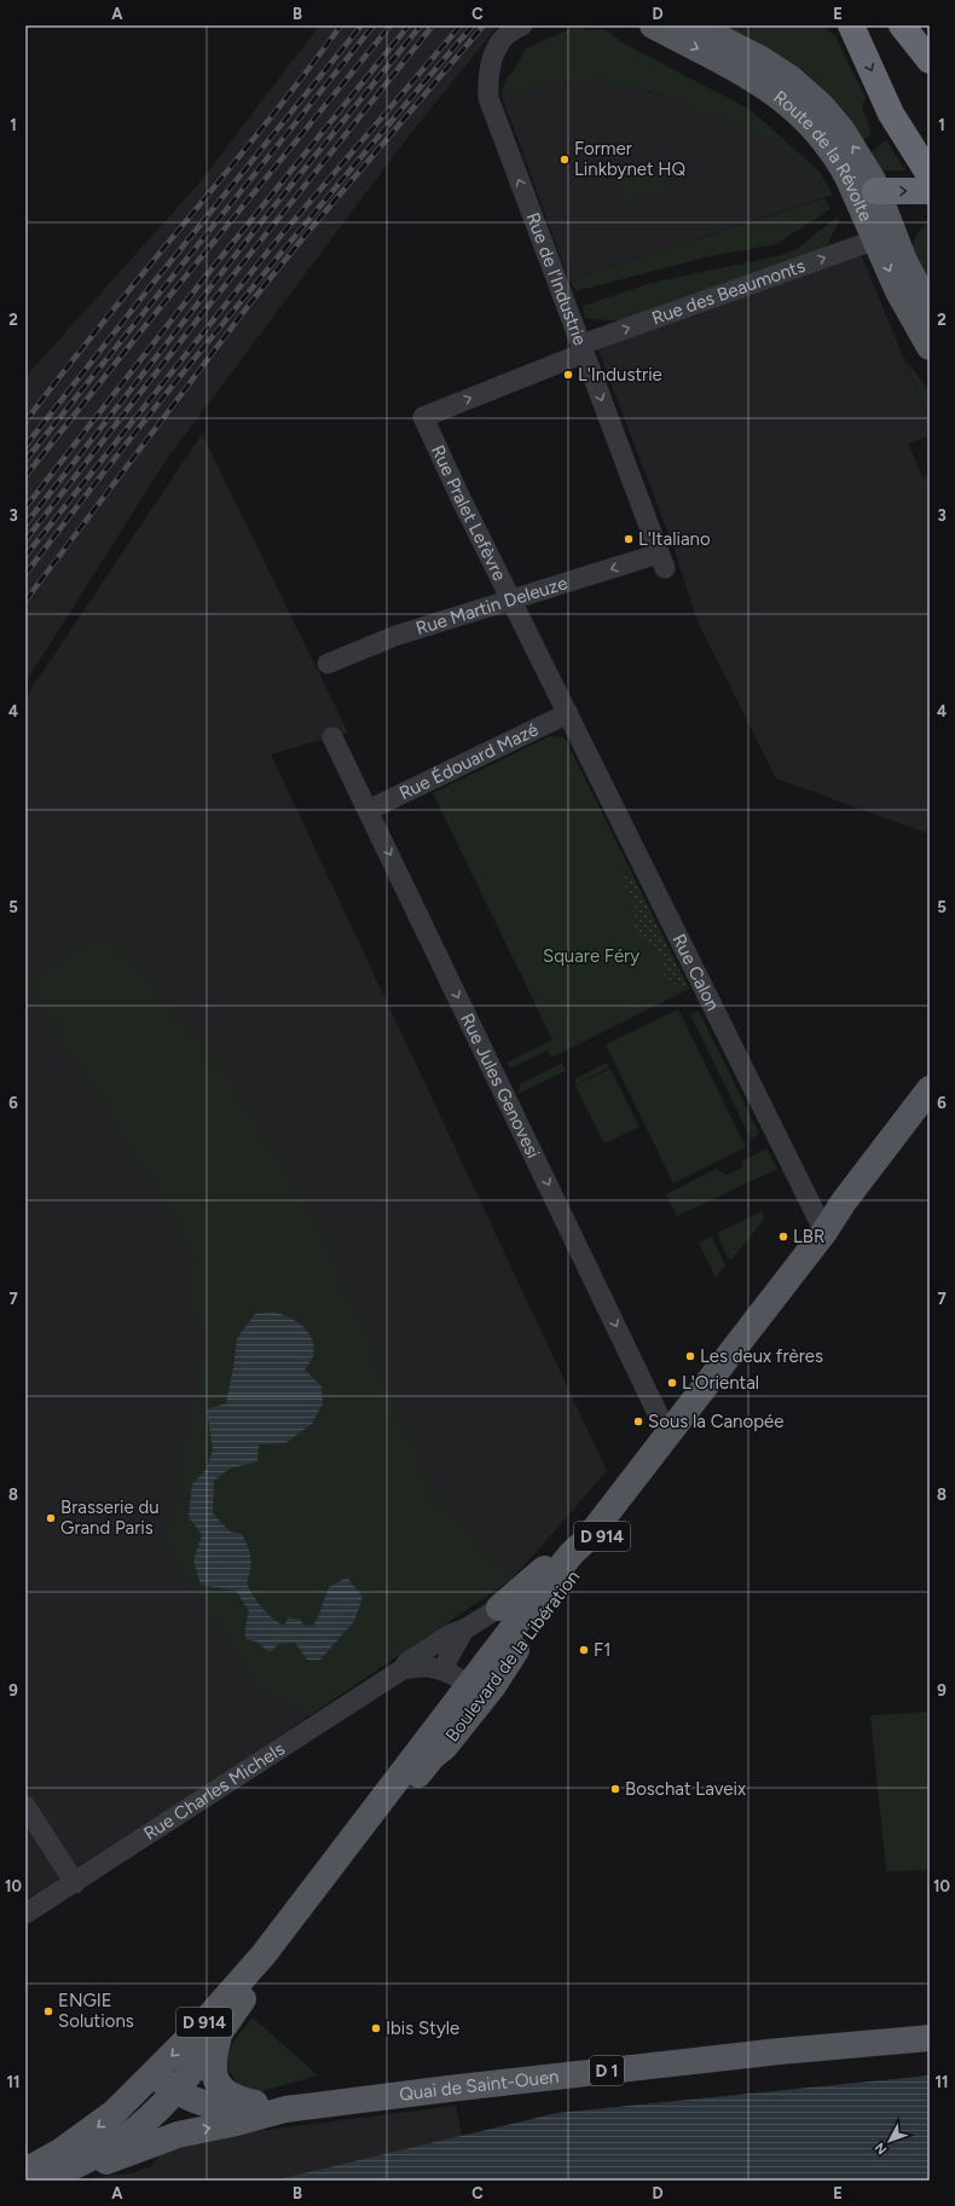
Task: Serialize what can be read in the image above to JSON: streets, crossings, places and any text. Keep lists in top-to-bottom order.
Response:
{
  "streets": {
    "main road": [
      "Route de la Révolte",
      "D 914",
      "Boulevard de la Libération",
      "D 1",
      "Quai de Saint-Ouen"
    ],
    "street": [
      "Rue de l'Industrie",
      "Rue des Beaumonts",
      "Rue Pralet Lefèvre",
      "Rue Martin Deleuze",
      "Rue Édouard Mazé",
      "Rue Calon",
      "Rue Jules Genovesi",
      "Rue Charles Michels"
    ]
  },
  "crossings": [
    ["Route de la Révolte", "Rue des Beaumonts"],
    ["Rue de l'Industrie", "Rue des Beaumonts"],
    ["Rue de l'Industrie", "Rue Martin Deleuze"],
    ["Rue des Beaumonts", "Rue Pralet Lefèvre"],
    ["Rue Pralet Lefèvre", "Rue Martin Deleuze"],
    ["Rue Pralet Lefèvre", "Rue Édouard Mazé"],
    ["Rue Pralet Lefèvre", "Rue Calon"],
    ["Rue Édouard Mazé", "Rue Calon"],
    ["Rue Édouard Mazé", "Rue Jules Genovesi"],
    ["Rue Calon", "Boulevard de la Libération"],
    ["Rue Jules Genovesi", "Boulevard de la Libération"],
    ["D 914", "Boulevard de la Libération"],
    ["D 914", "D 1"],
    ["Boulevard de la Libération", "Rue Charles Michels"],
    ["Boulevard de la Libération", "D 1"],
    ["Boulevard de la Libération", "Quai de Saint-Ouen"],
    ["D 1", "Quai de Saint-Ouen"]
  ],
  "one_way": ["Rue des Beaumonts", "Rue Martin Deleuze", "Rue Jules Genovesi"],
  "parks": ["Square Féry"],
  "places": [
    "Former Linkbynet HQ",
    "L'Industrie",
    "L'Italiano",
    "LBR",
    "Les deux frères",
    "L'Oriental",
    "Sous la Canopée",
    "Brasserie du Grand Paris",
    "F1",
    "Boschat Laveix",
    "ENGIE Solutions",
    "Ibis Style"
  ],
  "north": "bottom left",
  "grid": {
    "columns": [
      "A",
      "B",
      "C",
      "D",
      "E"
    ],
    "rows": [
      "1",
      "2",
      "3",
      "4",
      "5",
      "6",
      "7",
      "8",
      "9",
      "10",
      "11"
    ]
  }
}
